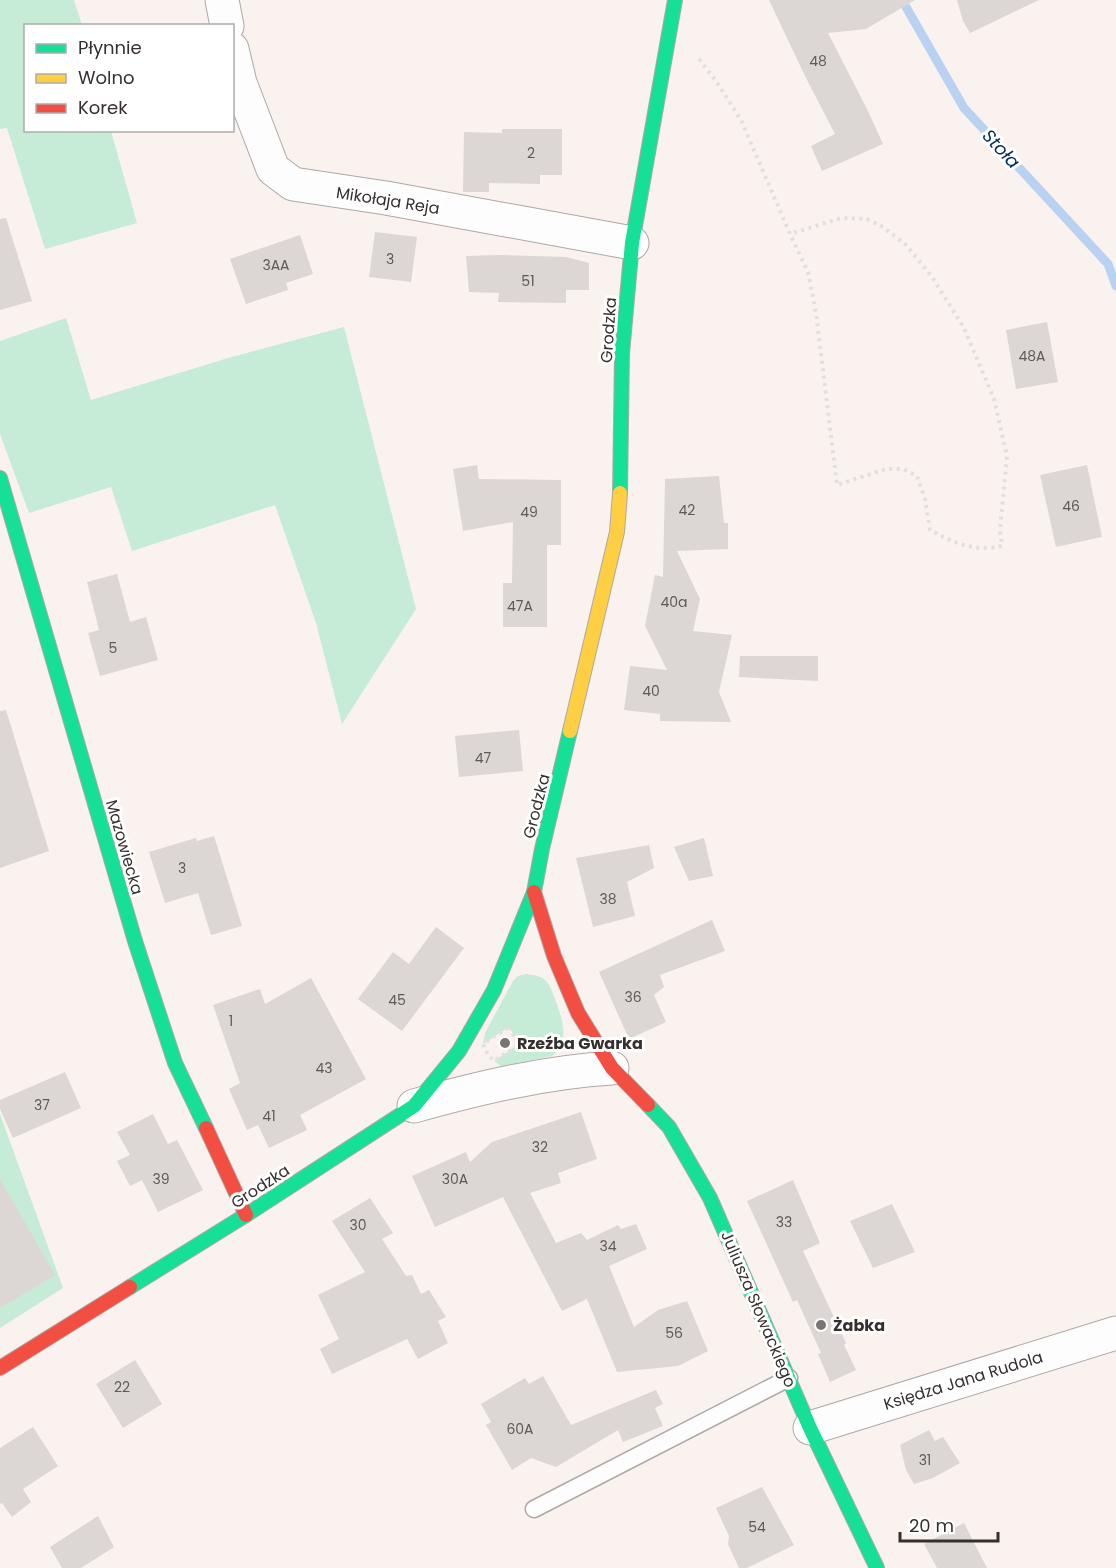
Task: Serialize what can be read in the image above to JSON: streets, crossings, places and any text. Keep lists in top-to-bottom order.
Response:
{
  "streets": {
    "street": [
      "Mikołaja Reja",
      "Grodzka",
      "Mazowiecka",
      "Juliusza Słowackiego",
      "Księdza Jana Rudola"
    ]
  },
  "crossings": [
    ["Mikołaja Reja", "Grodzka"],
    ["Grodzka", "Mazowiecka"],
    ["Grodzka", "Juliusza Słowackiego"],
    ["Juliusza Słowackiego", "Księdza Jana Rudola"]
  ],
  "water": ["Stoła"],
  "places": ["Rzeźba Gwarka", "Żabka"],
  "house_numbers": [
    "48",
    "2",
    "3",
    "3AA",
    "51",
    "48A",
    "46",
    "42",
    "49",
    "40a",
    "47A",
    "5",
    "40",
    "47",
    "3",
    "38",
    "36",
    "45",
    "1",
    "43",
    "37",
    "41",
    "32",
    "39",
    "30A",
    "33",
    "30",
    "34",
    "56",
    "22",
    "60A",
    "31",
    "54"
  ],
  "legend": ["Płynnie", "Wolno", "Korek"],
  "scale_bar": "20 m"
}
